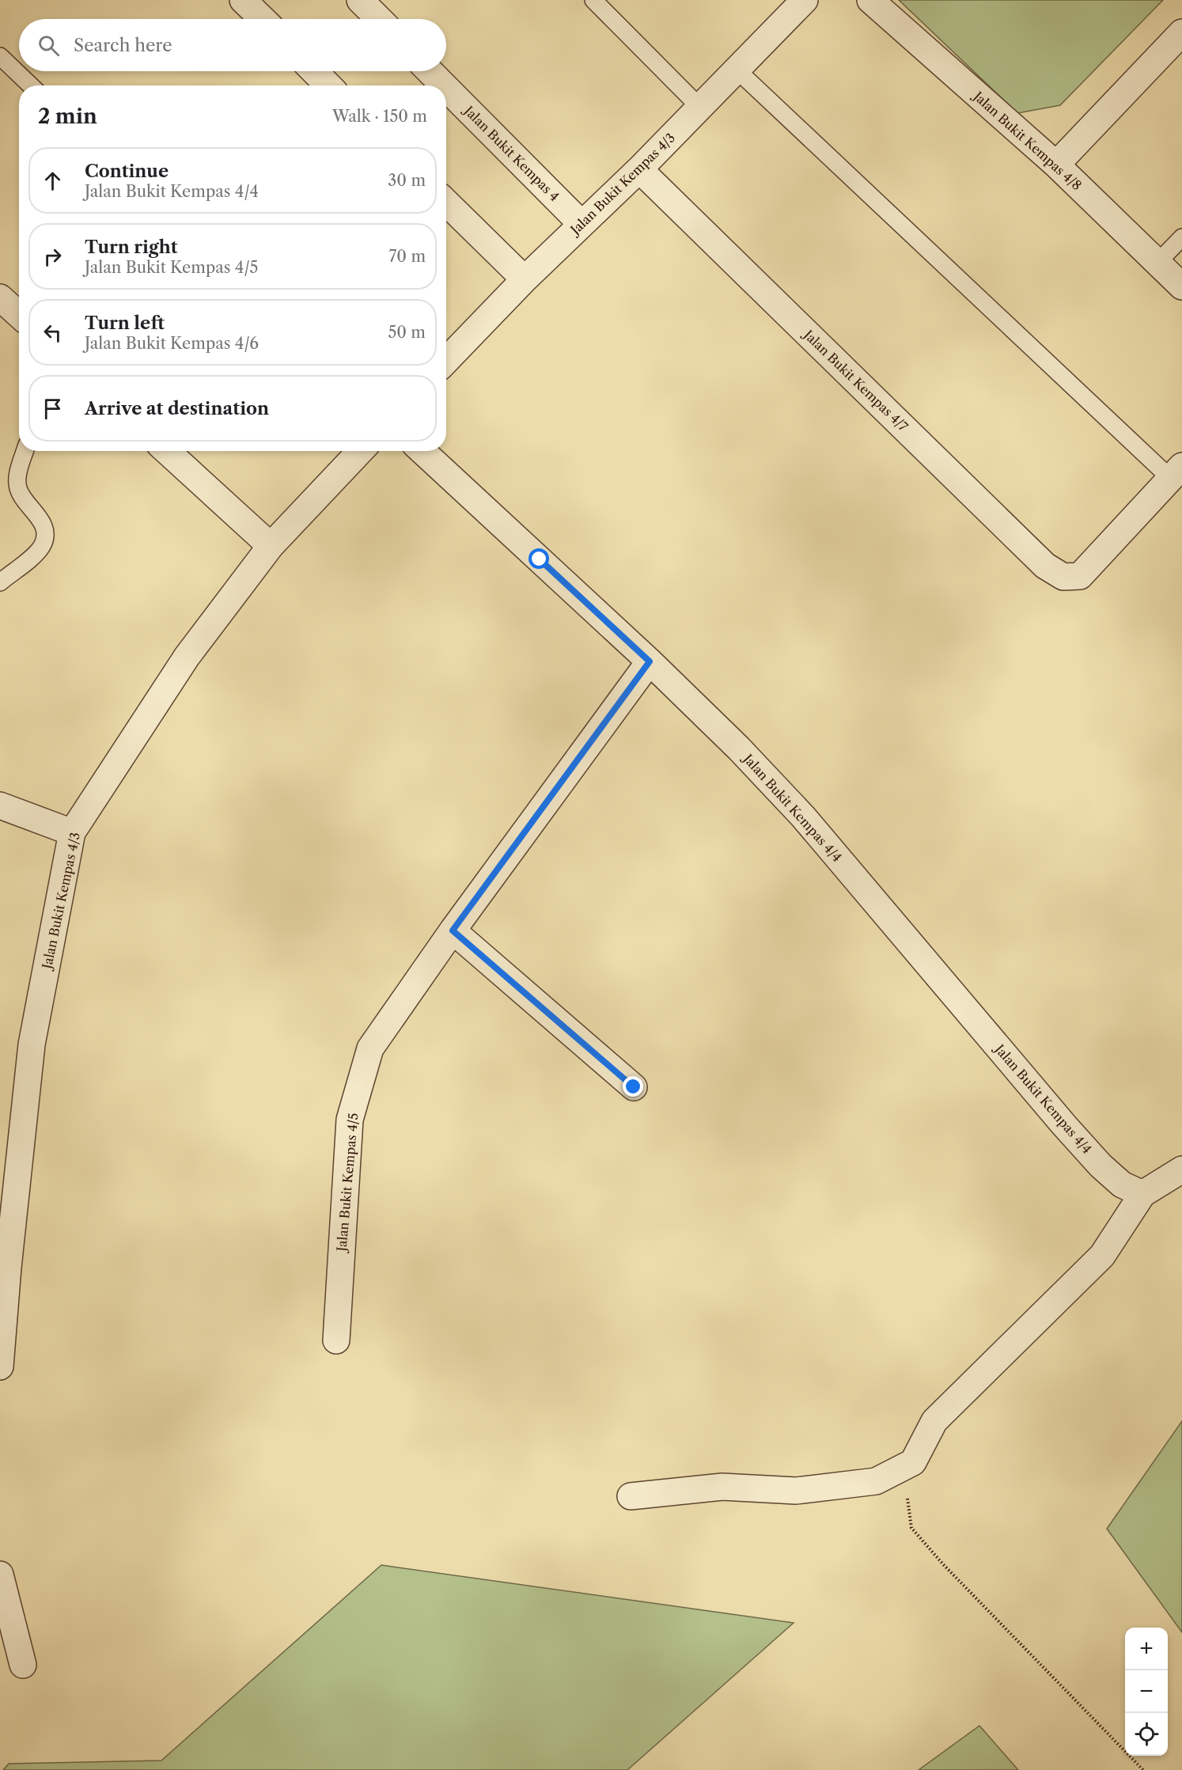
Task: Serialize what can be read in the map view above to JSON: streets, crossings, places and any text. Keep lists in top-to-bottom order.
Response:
{
  "streets": {
    "street": [
      "Jalan Bukit Kempas 4/8",
      "Jalan Bukit Kempas 4",
      "Jalan Bukit Kempas 4/3",
      "Jalan Bukit Kempas 4/7",
      "Jalan Bukit Kempas 4/4",
      "Jalan Bukit Kempas 4/5"
    ]
  },
  "crossings": [
    ["Jalan Bukit Kempas 4", "Jalan Bukit Kempas 4/3"],
    ["Jalan Bukit Kempas 4/3", "Jalan Bukit Kempas 4/7"],
    ["Jalan Bukit Kempas 4/4", "Jalan Bukit Kempas 4/5"]
  ],
  "page": {
    "search": "Search here",
    "heading": ["2 min", "Walk · 150 m"],
    "list": [
      ["Continue", "Jalan Bukit Kempas 4/4", "30 m"],
      ["Turn right", "Jalan Bukit Kempas 4/5", "70 m"],
      ["Turn left", "Jalan Bukit Kempas 4/6", "50 m"],
      "Arrive at destination"
    ],
    "map_buttons": ["+", "−"]
  }
}
